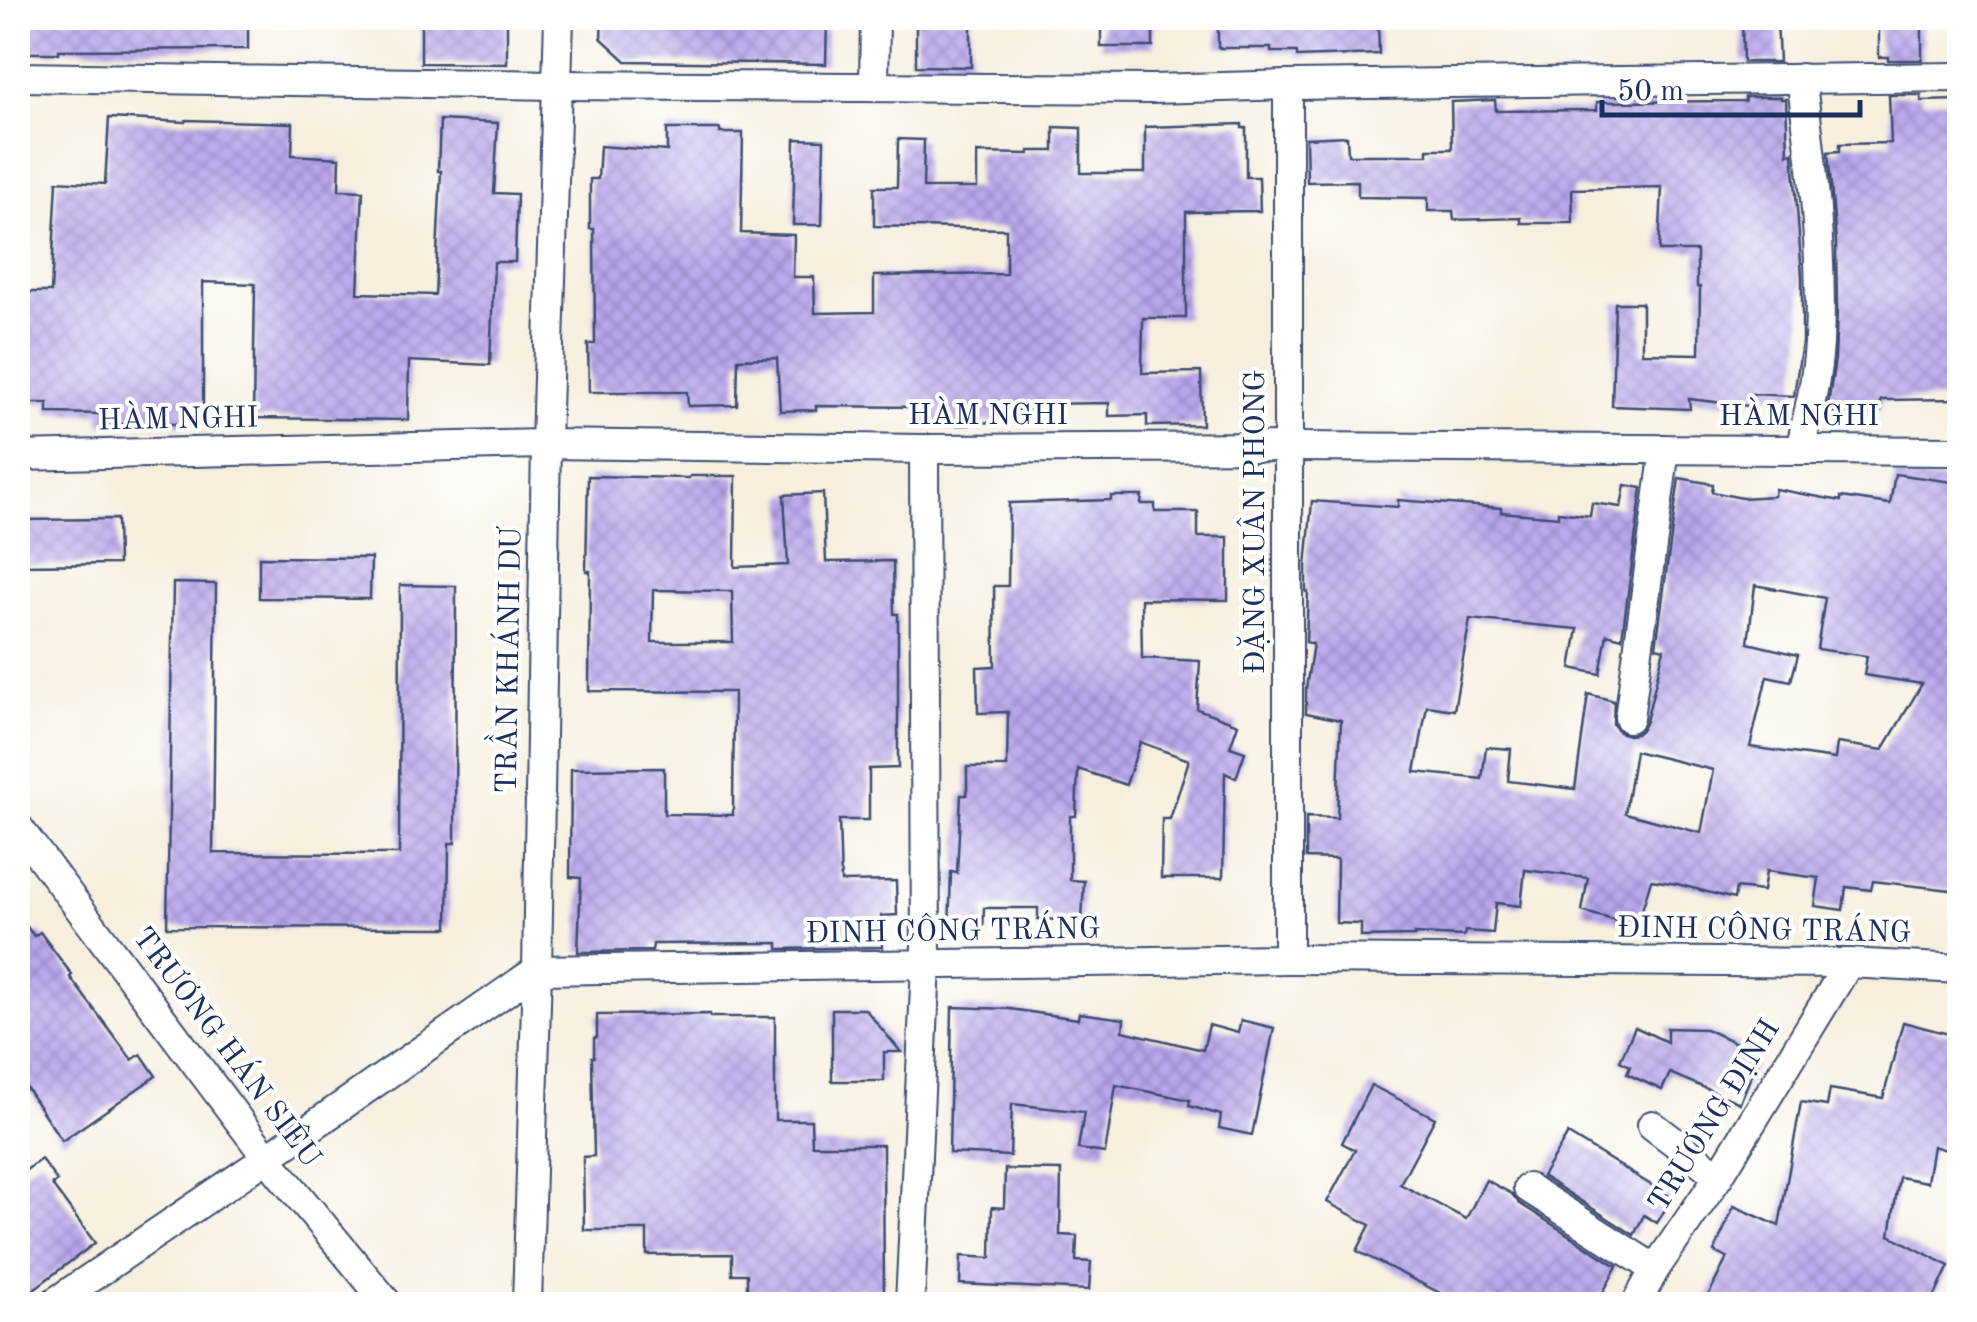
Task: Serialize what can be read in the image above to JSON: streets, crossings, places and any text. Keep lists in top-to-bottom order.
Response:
{
  "streets": {
    "street": [
      "HÀM NGHI",
      "ĐẶNG XUÂN PHONG",
      "TRẦN KHÁNH DƯ",
      "ĐINH CÔNG TRÁNG",
      "TRƯƠNG HÁN SIÊU",
      "TRƯƠNG ĐỊNH"
    ]
  },
  "crossings": [
    ["HÀM NGHI", "ĐẶNG XUÂN PHONG"],
    ["HÀM NGHI", "TRẦN KHÁNH DƯ"],
    ["ĐẶNG XUÂN PHONG", "ĐINH CÔNG TRÁNG"],
    ["TRẦN KHÁNH DƯ", "ĐINH CÔNG TRÁNG"],
    ["ĐINH CÔNG TRÁNG", "TRƯƠNG ĐỊNH"]
  ],
  "scale_bar": "50 m"
}
